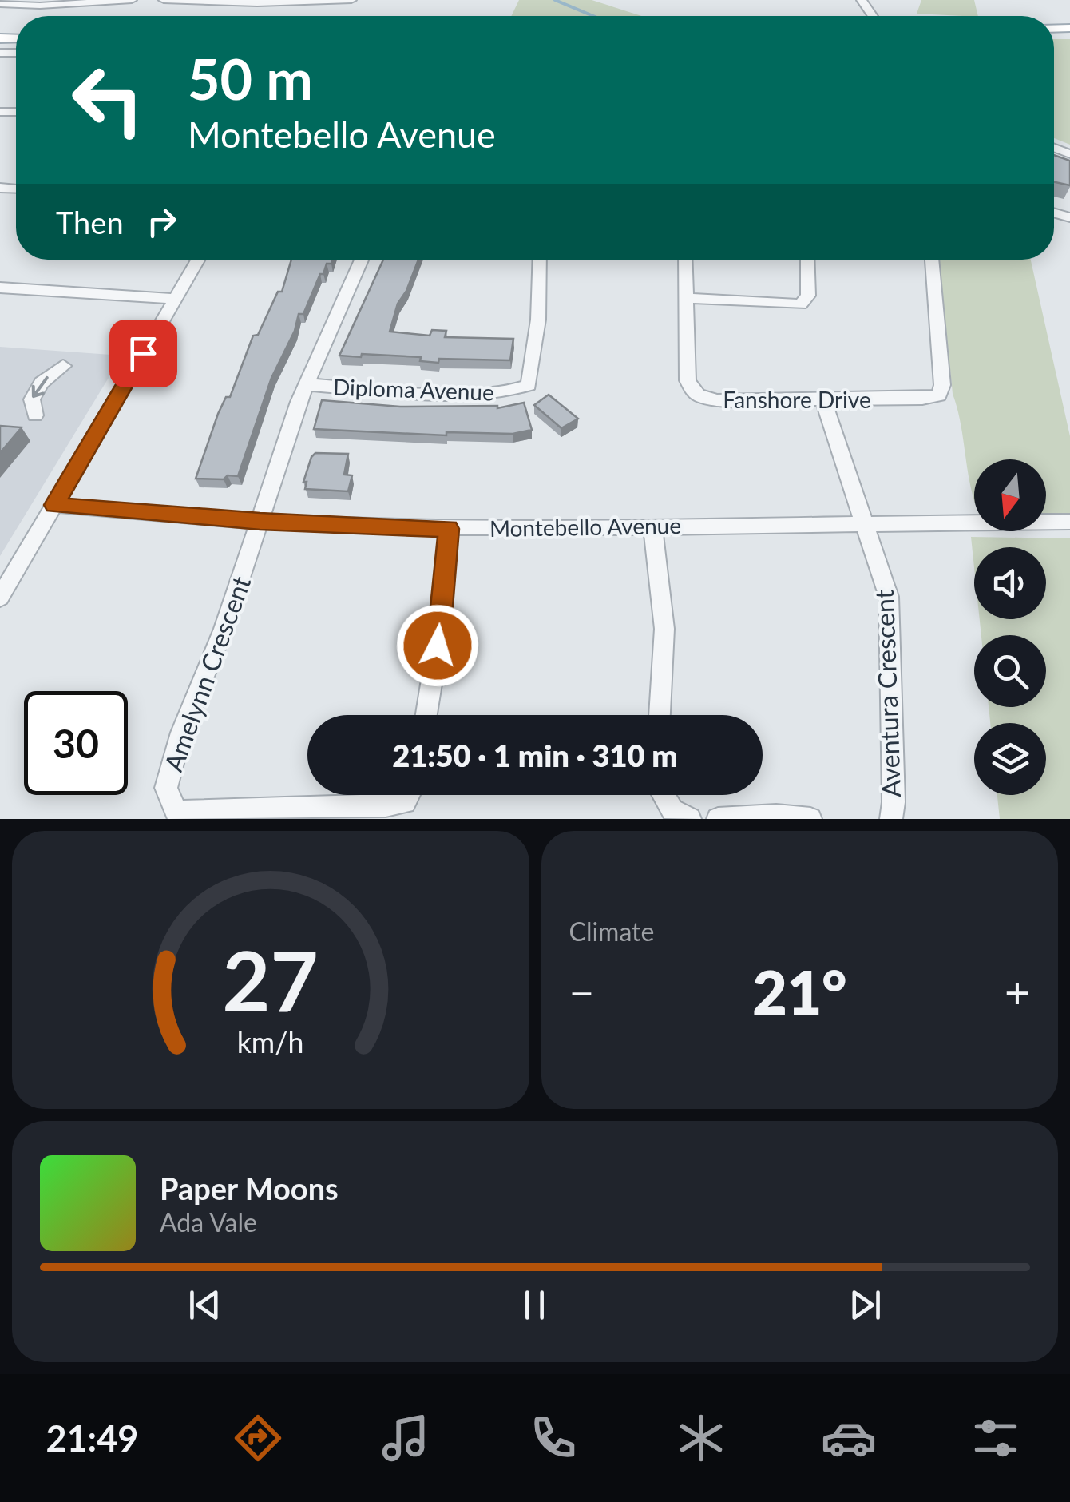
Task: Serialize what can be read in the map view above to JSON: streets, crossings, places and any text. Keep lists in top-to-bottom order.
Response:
{
  "streets": {
    "street": [
      "Diploma Avenue",
      "Fanshore Drive",
      "Montebello Avenue",
      "Amelynn Crescent",
      "Aventura Crescent"
    ]
  },
  "crossings": [
    ["Fanshore Drive", "Aventura Crescent"],
    ["Montebello Avenue", "Amelynn Crescent"],
    ["Montebello Avenue", "Aventura Crescent"]
  ],
  "north": "bottom",
  "page": {
    "turn": ["50 m", "Montebello Avenue"],
    "then": "Then",
    "limit": "30",
    "trip": "21:50 · 1 min · 310 m",
    "tile": "Climate",
    "heat": ["−", "21°", "+"],
    "song": ["Paper Moons", "Ada Vale"],
    "tabs": "21:49",
    "gauge": ["27", "km/h"]
  }
}
